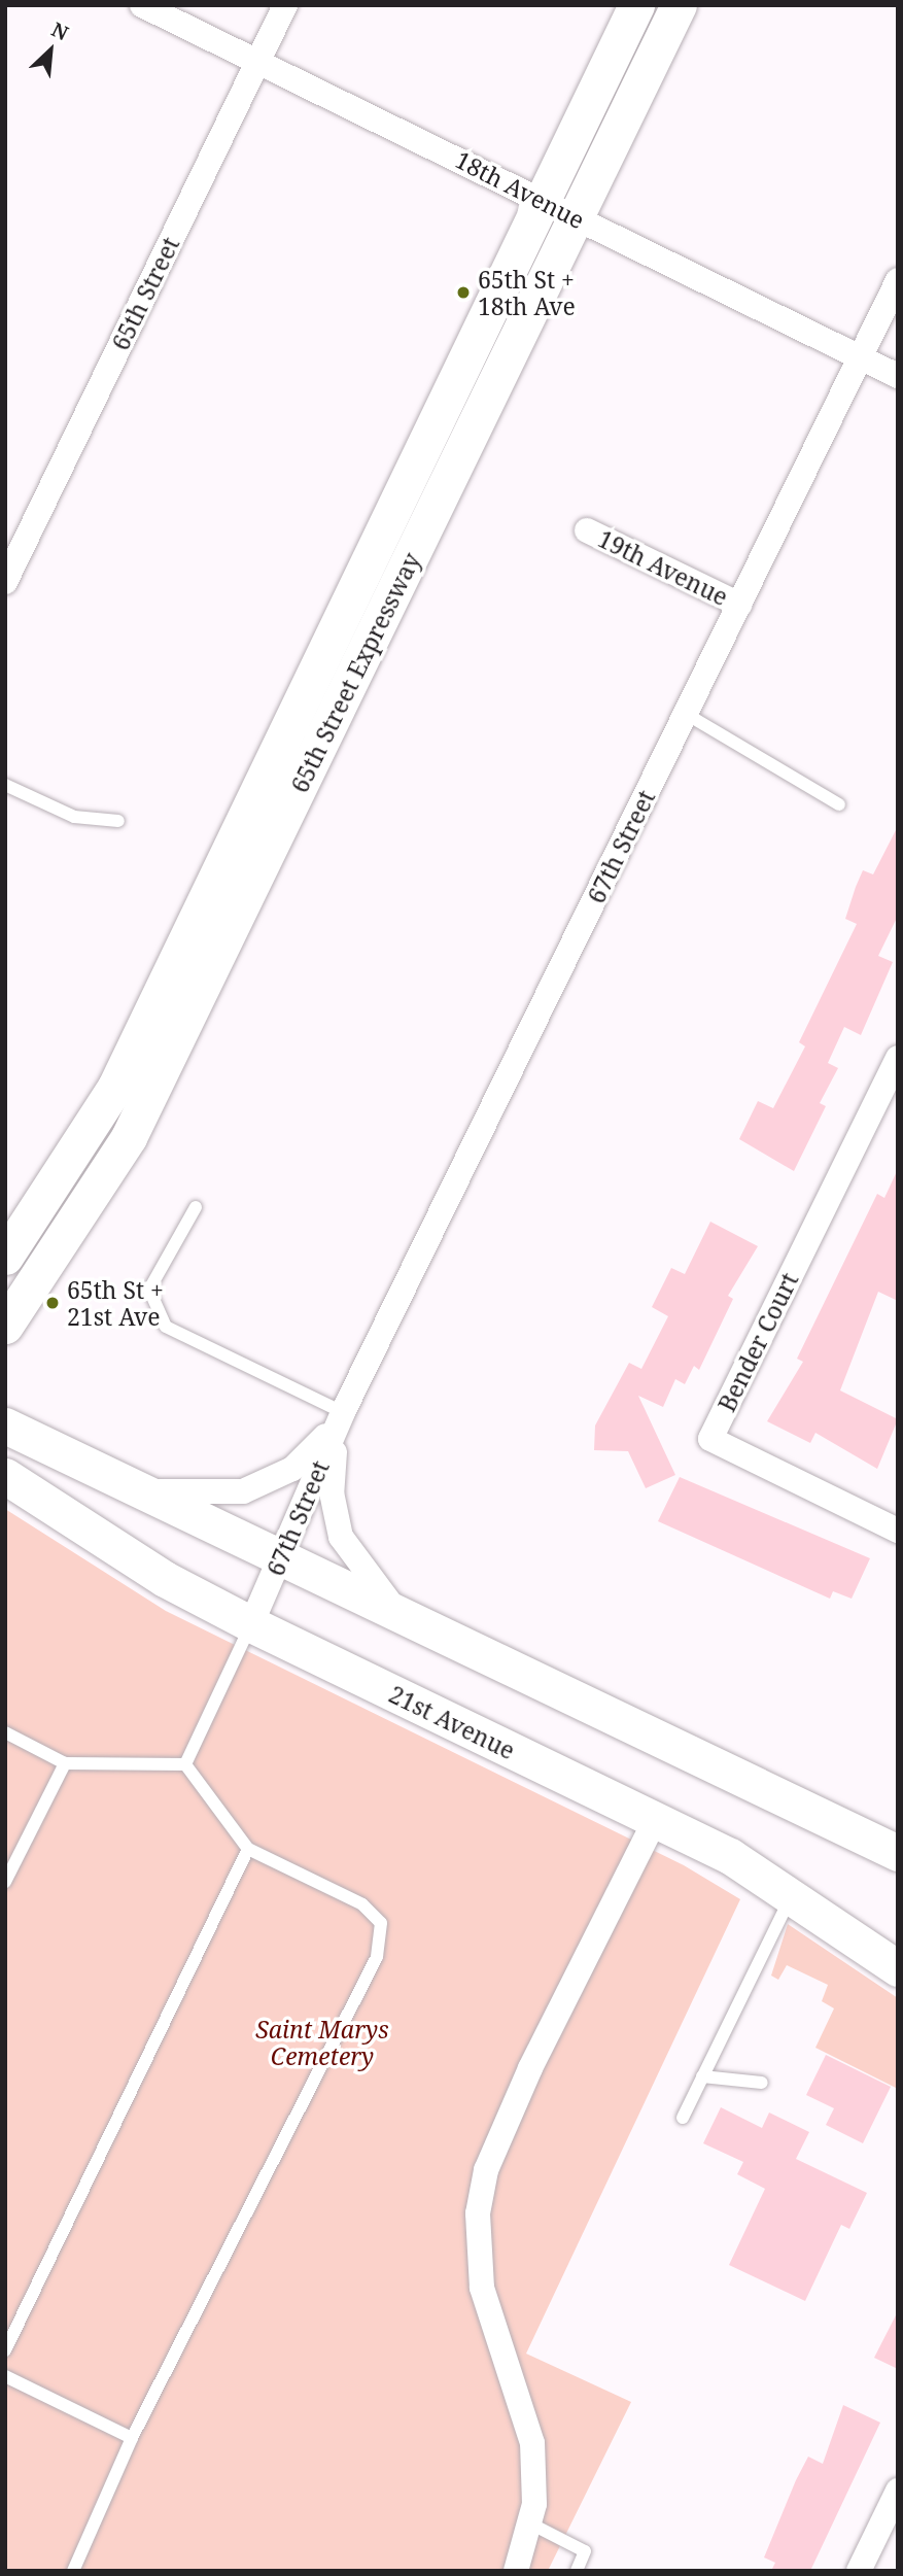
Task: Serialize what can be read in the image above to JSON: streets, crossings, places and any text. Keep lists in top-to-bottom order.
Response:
{
  "streets": {
    "main road": ["65th Street Expressway", "21st Avenue"],
    "street": [
      "18th Avenue",
      "65th Street",
      "19th Avenue",
      "67th Street",
      "Bender Court"
    ]
  },
  "crossings": [
    ["18th Avenue", "65th Street"],
    ["18th Avenue", "65th Street Expressway"],
    ["18th Avenue", "67th Street"],
    ["19th Avenue", "67th Street"],
    ["67th Street", "21st Avenue"]
  ],
  "parks": ["Saint Marys Cemetery"],
  "places": ["65th St + 18th Ave", "65th St + 21st Ave"],
  "north": "top right"
}
